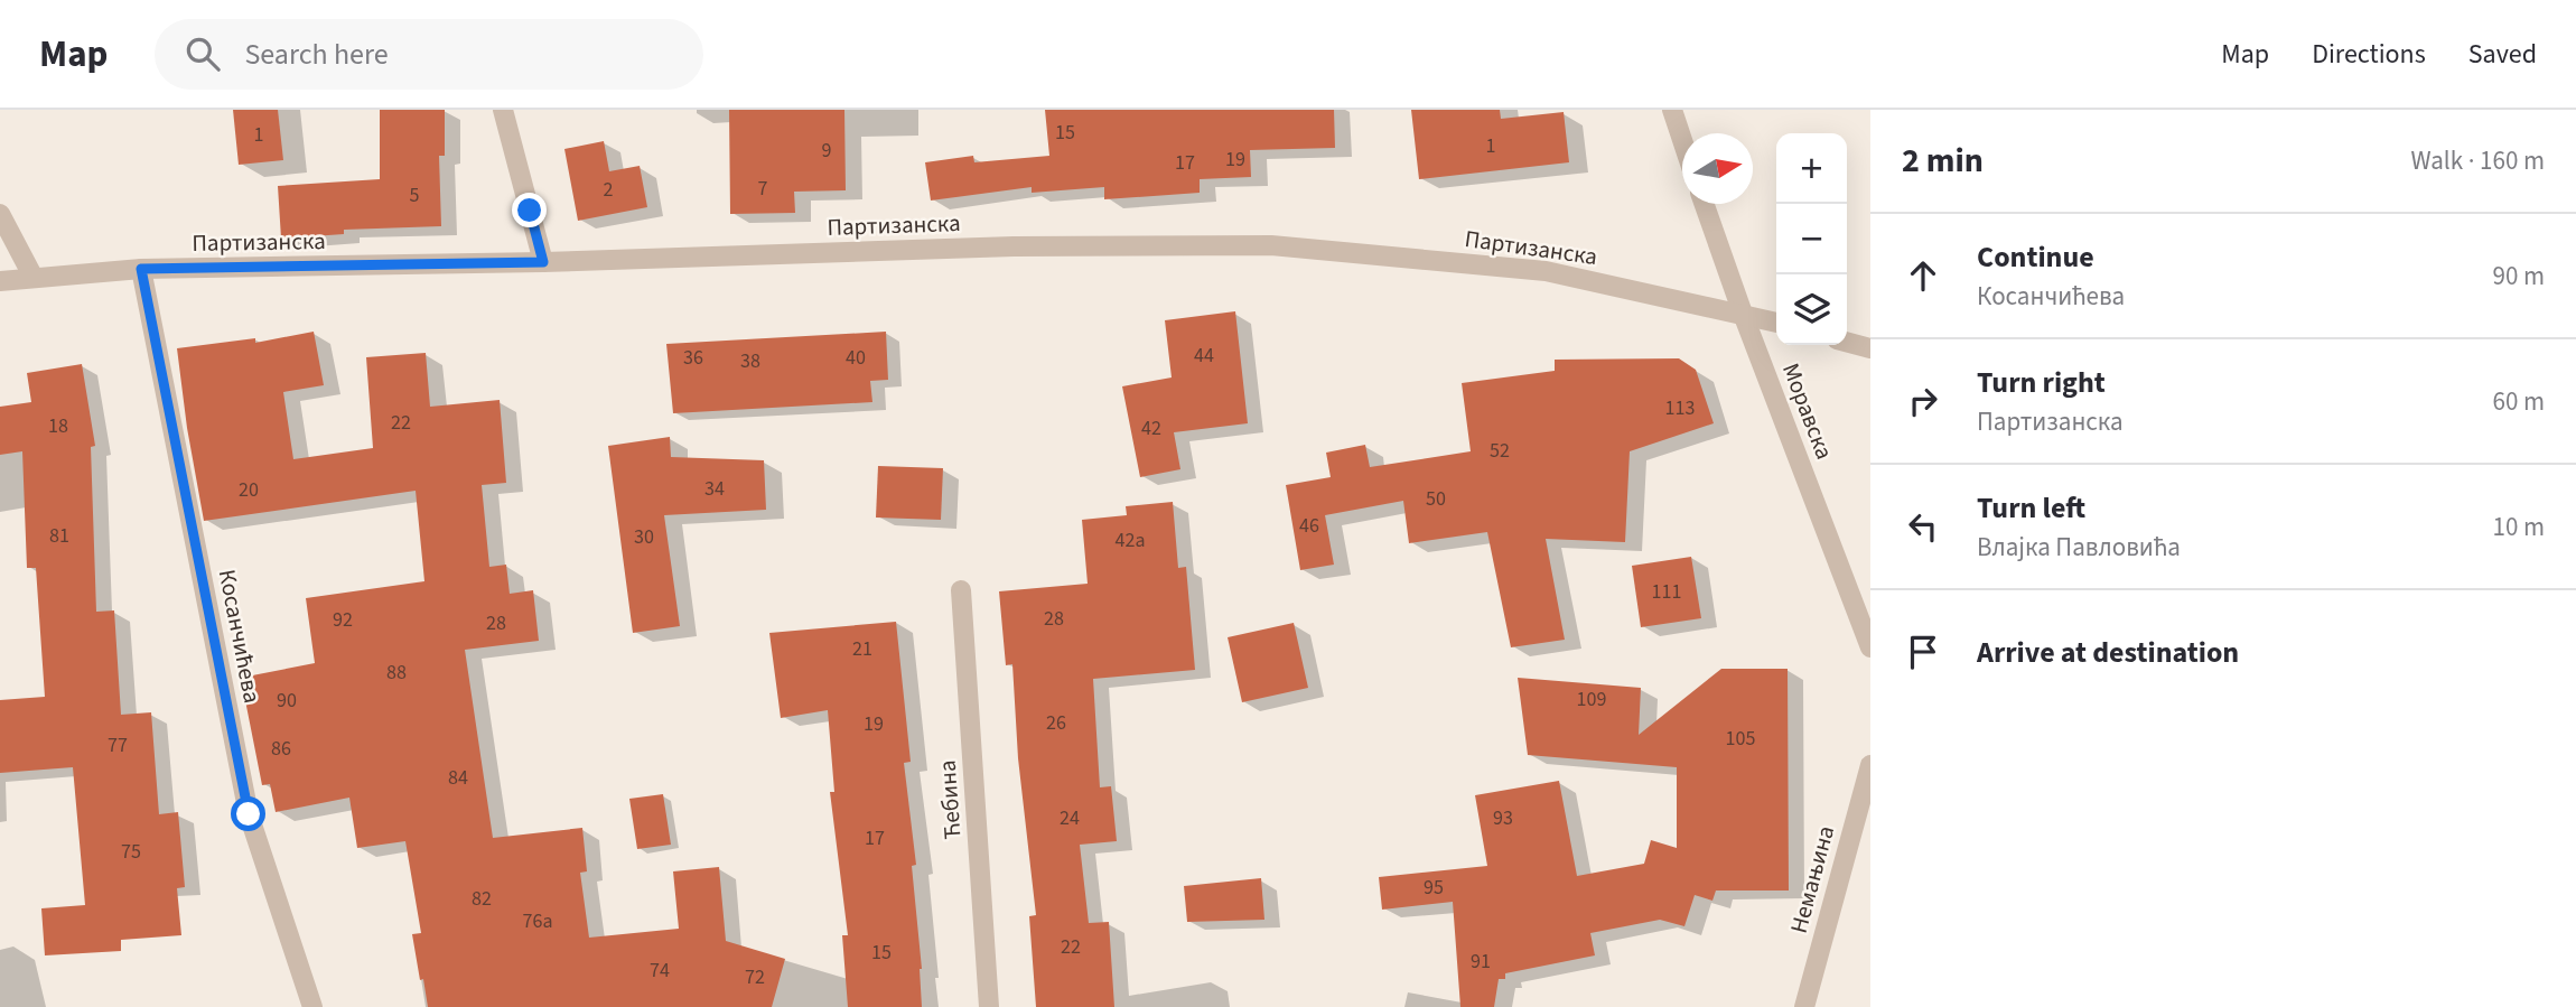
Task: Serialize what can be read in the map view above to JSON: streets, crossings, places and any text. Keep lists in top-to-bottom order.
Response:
{
  "streets": {
    "street": [
      "Партизанска",
      "Моравска",
      "Косанчићева",
      "Ћебина",
      "Немањина"
    ]
  },
  "crossings": [
    ["Партизанска", "Моравска"],
    ["Партизанска", "Косанчићева"]
  ],
  "house_numbers": [
    "15",
    "1",
    "1",
    "9",
    "19",
    "17",
    "7",
    "2",
    "5",
    "44",
    "36",
    "40",
    "38",
    "113",
    "22",
    "18",
    "42",
    "52",
    "34",
    "20",
    "50",
    "46",
    "81",
    "30",
    "42a",
    "111",
    "28",
    "92",
    "28",
    "21",
    "88",
    "109",
    "90",
    "26",
    "19",
    "105",
    "77",
    "86",
    "84",
    "24",
    "93",
    "17",
    "75",
    "95",
    "82",
    "76a",
    "22",
    "15",
    "91",
    "74",
    "72"
  ],
  "north": "right",
  "page": {
    "header": "Map",
    "search": "Search here",
    "nav": ["Map", "Directions", "Saved"],
    "heading": ["2 min", "Walk · 160 m"],
    "map_buttons": ["+", "−"],
    "list": [
      ["Continue", "Косанчићева", "90 m"],
      ["Turn right", "Партизанска", "60 m"],
      ["Turn left", "Влајка Павловића", "10 m"],
      "Arrive at destination"
    ]
  }
}
